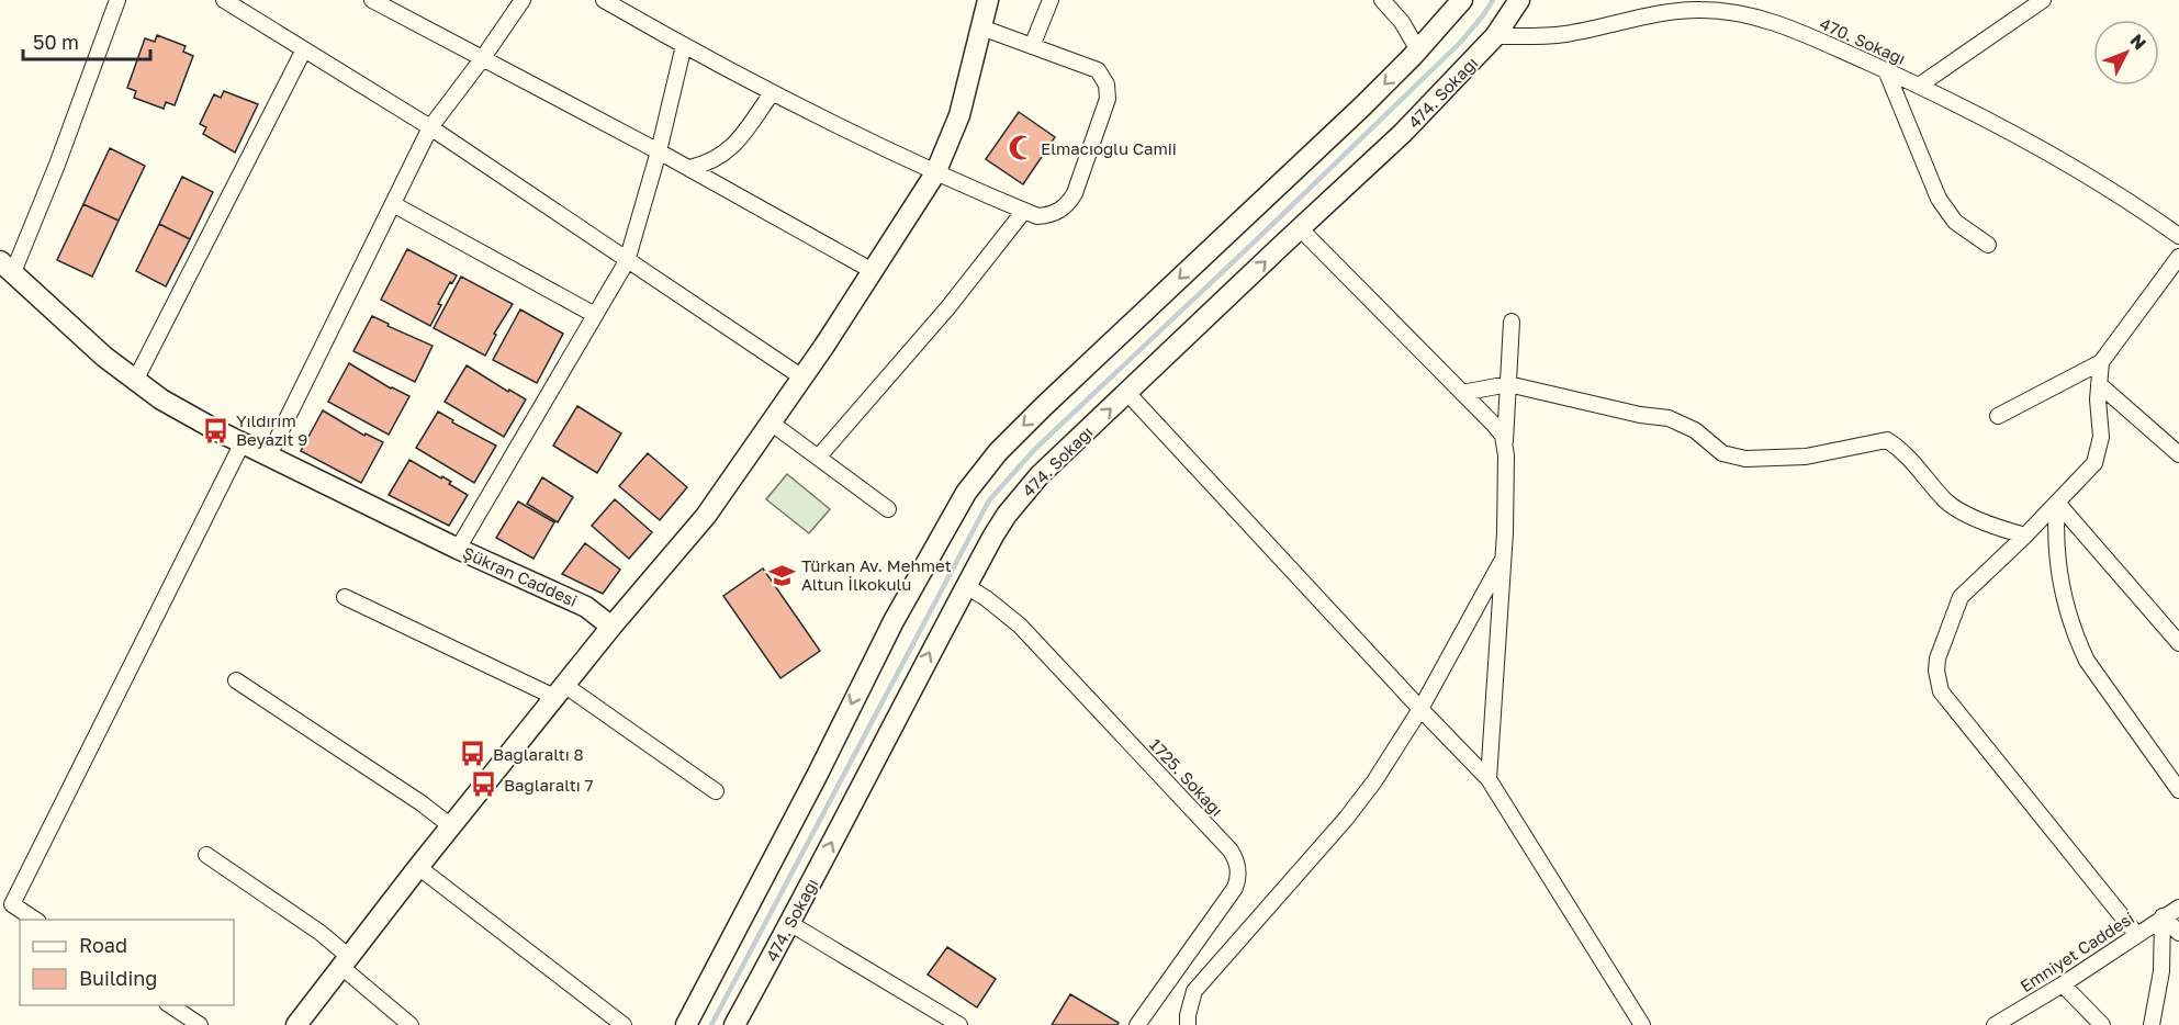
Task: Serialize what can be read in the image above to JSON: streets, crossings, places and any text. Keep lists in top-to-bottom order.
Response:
{
  "streets": {
    "street": [
      "470. Sokağı",
      "474. Sokağı",
      "Şükran Caddesi",
      "1725. Sokağı",
      "Emniyet Caddesi"
    ]
  },
  "crossings": [
    ["470. Sokağı", "474. Sokağı"],
    ["474. Sokağı", "1725. Sokağı"]
  ],
  "places": {
    "mosque": ["Elmacıoğlu Camii"],
    "bus stop": ["Yıldırım Beyazit 9", "Bağlaraltı 8", "Bağlaraltı 7"],
    "school or university": ["Türkan Av. Mehmet Altun İlkokulu"]
  },
  "legend": ["Road", "Building"],
  "scale_bar": "50 m",
  "north": "top right"
}
